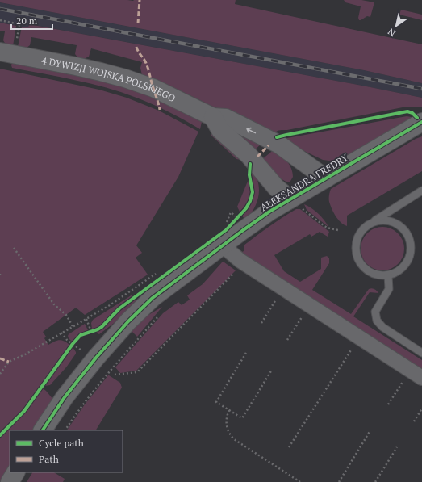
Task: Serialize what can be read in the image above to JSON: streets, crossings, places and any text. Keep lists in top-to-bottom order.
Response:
{
  "streets": {
    "street": ["4 DYWIZJI WOJSKA POLSKIEGO", "ALEKSANDRA FREDRY"]
  },
  "crossings": [
    ["4 DYWIZJI WOJSKA POLSKIEGO", "ALEKSANDRA FREDRY"]
  ],
  "legend": ["Cycle path", "Path"],
  "scale_bar": "20 m",
  "north": "bottom left"
}
